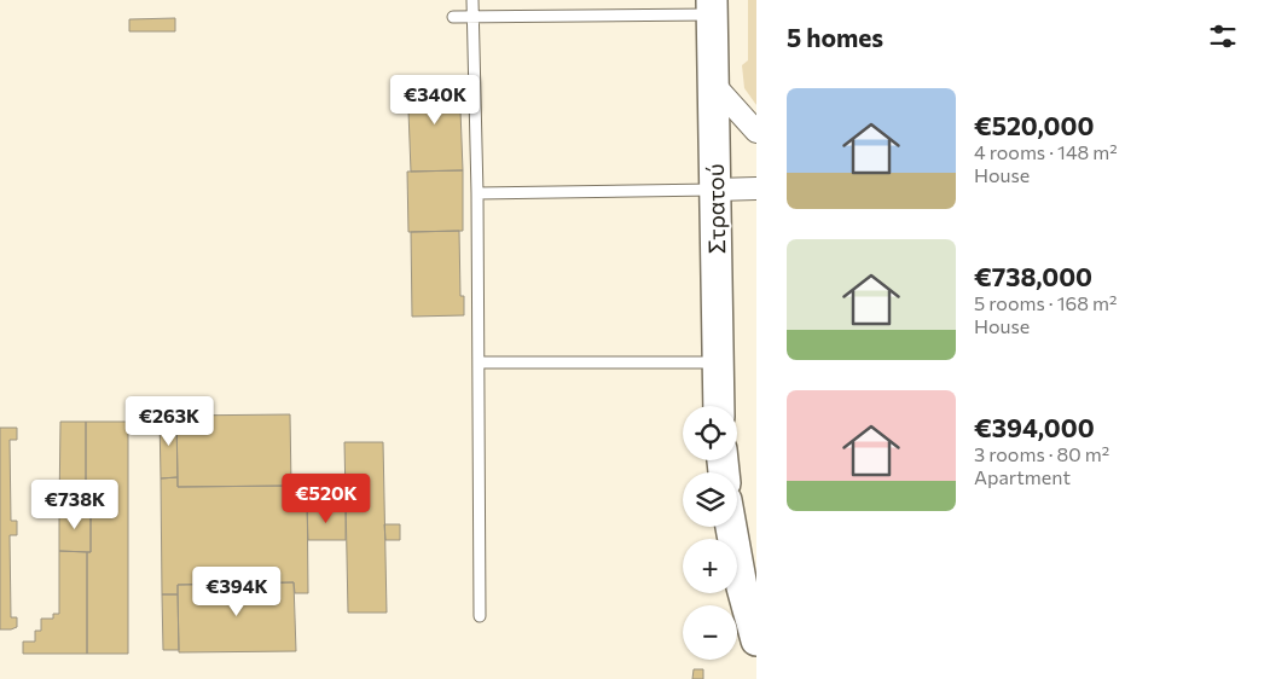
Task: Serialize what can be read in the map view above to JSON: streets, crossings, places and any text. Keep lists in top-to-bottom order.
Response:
{
  "streets": {
    "main road": ["Στρατού"]
  },
  "page": {
    "heading": "5 homes",
    "list": [
      {
        "name": "€520,000",
        "note": "4 rooms · 148 m² · House"
      },
      {
        "name": "€738,000",
        "note": "5 rooms · 168 m² · House"
      },
      {
        "name": "€394,000",
        "note": "3 rooms · 80 m² · Apartment"
      }
    ],
    "price": [
      "€340K",
      "€263K",
      "€520K",
      "€738K",
      "€394K"
    ],
    "map_buttons": ["+", "−"]
  }
}
